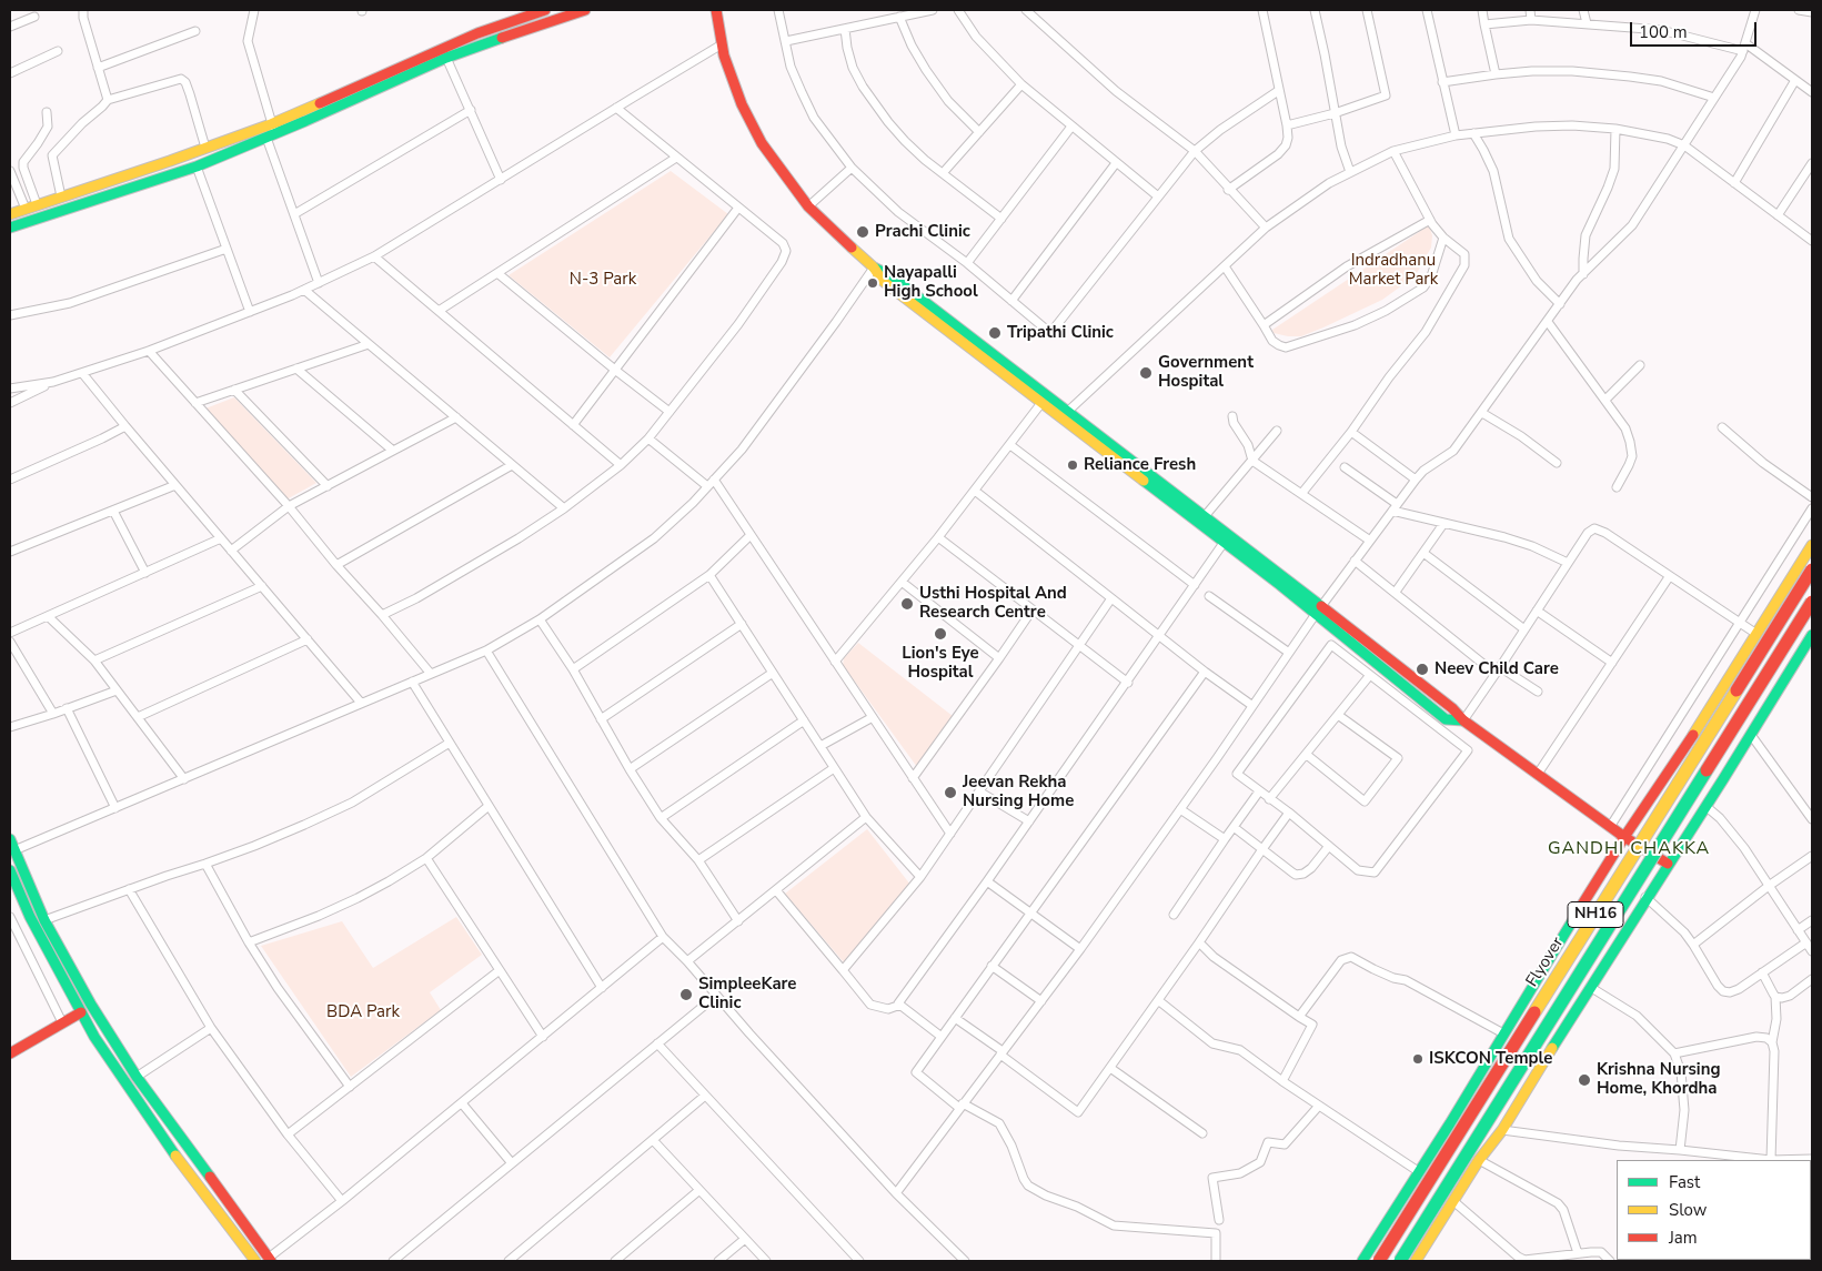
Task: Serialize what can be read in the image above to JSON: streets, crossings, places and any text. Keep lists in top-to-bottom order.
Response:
{
  "streets": {
    "main road": ["NH16", "Flyover"]
  },
  "districts": ["GANDHI CHAKKA"],
  "parks": ["Indradhanu Market Park", "N-3 Park", "BDA Park"],
  "places": [
    "Prachi Clinic",
    "Nayapalli High School",
    "Tripathi Clinic",
    "Government Hospital",
    "Reliance Fresh",
    "Usthi Hospital And Research Centre",
    "Lion's Eye Hospital",
    "Neev Child Care",
    "Jeevan Rekha Nursing Home",
    "SimpleeKare Clinic",
    "ISKCON Temple",
    "Krishna Nursing Home, Khordha"
  ],
  "legend": ["Fast", "Slow", "Jam"],
  "scale_bar": "100 m"
}
